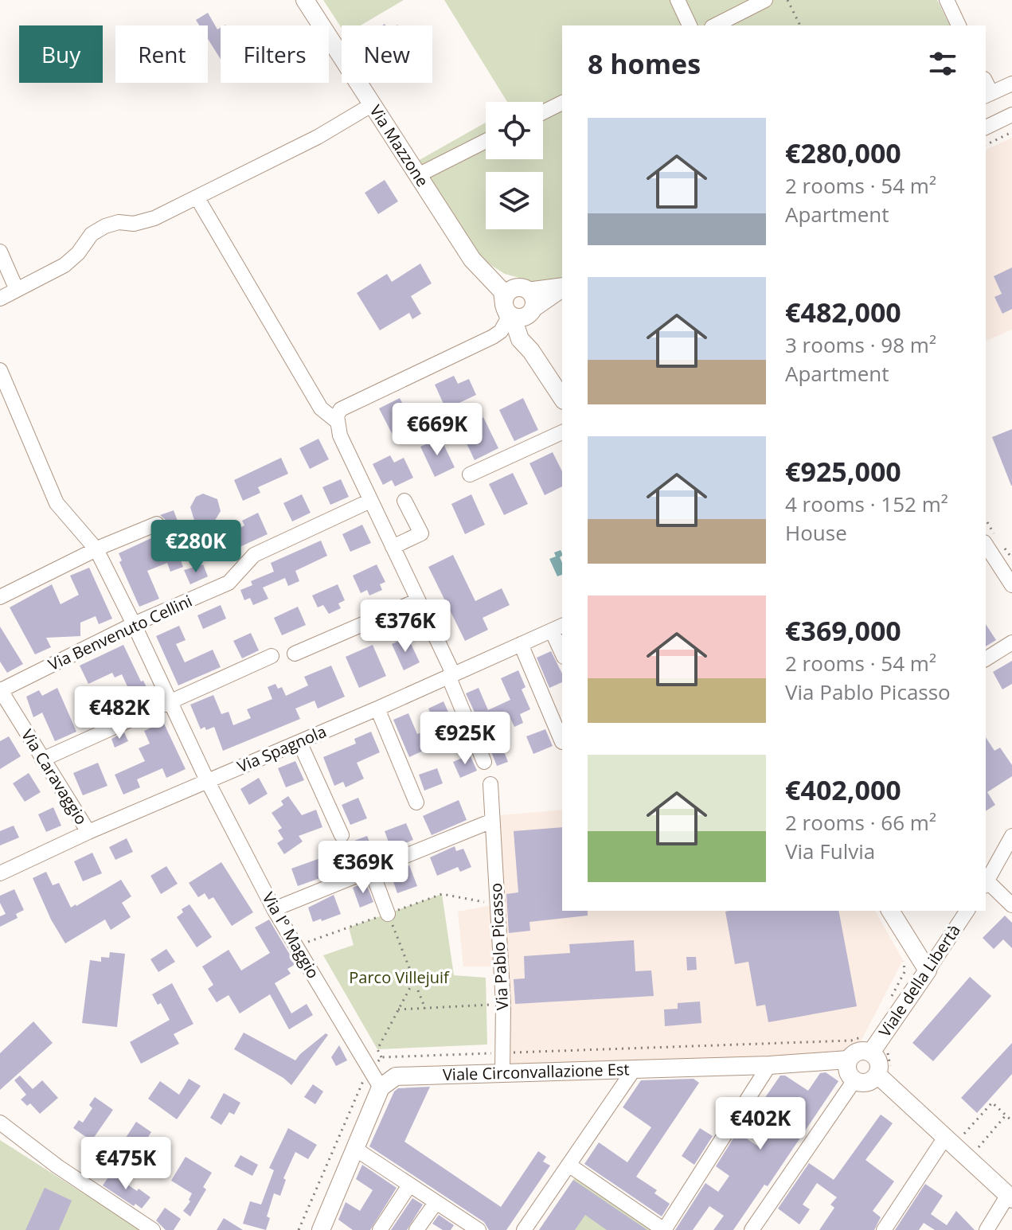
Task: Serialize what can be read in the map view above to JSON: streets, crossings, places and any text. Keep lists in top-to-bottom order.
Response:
{
  "streets": {
    "main road": ["Via Mazzone", "Viale della Libertà", "Viale Circonvallazione Est"],
    "street": [
      "Via Benvenuto Cellini",
      "Via Spagnola",
      "Via Caravaggio",
      "Via I° Maggio",
      "Via Pablo Picasso"
    ]
  },
  "crossings": [
    ["Via Benvenuto Cellini", "Via Caravaggio"],
    ["Via Benvenuto Cellini", "Via I° Maggio"],
    ["Via Spagnola", "Via Caravaggio"],
    ["Via Spagnola", "Via I° Maggio"],
    ["Via I° Maggio", "Viale Circonvallazione Est"],
    ["Via Pablo Picasso", "Viale Circonvallazione Est"],
    ["Viale della Libertà", "Viale Circonvallazione Est"]
  ],
  "parks": ["Parco Villejuif"],
  "page": {
    "chip": [
      "Buy",
      "Rent",
      "Filters",
      "New"
    ],
    "heading": "8 homes",
    "list": [
      {
        "name": "€280,000",
        "note": "2 rooms · 54 m² · Apartment"
      },
      {
        "name": "€482,000",
        "note": "3 rooms · 98 m² · Apartment"
      },
      {
        "name": "€925,000",
        "note": "4 rooms · 152 m² · House"
      },
      {
        "name": "€369,000",
        "note": "2 rooms · 54 m² · Via Pablo Picasso"
      },
      {
        "name": "€402,000",
        "note": "2 rooms · 66 m² · Via Fulvia"
      }
    ],
    "price": [
      "€669K",
      "€280K",
      "€376K",
      "€482K",
      "€925K",
      "€369K",
      "€402K",
      "€475K"
    ]
  }
}
